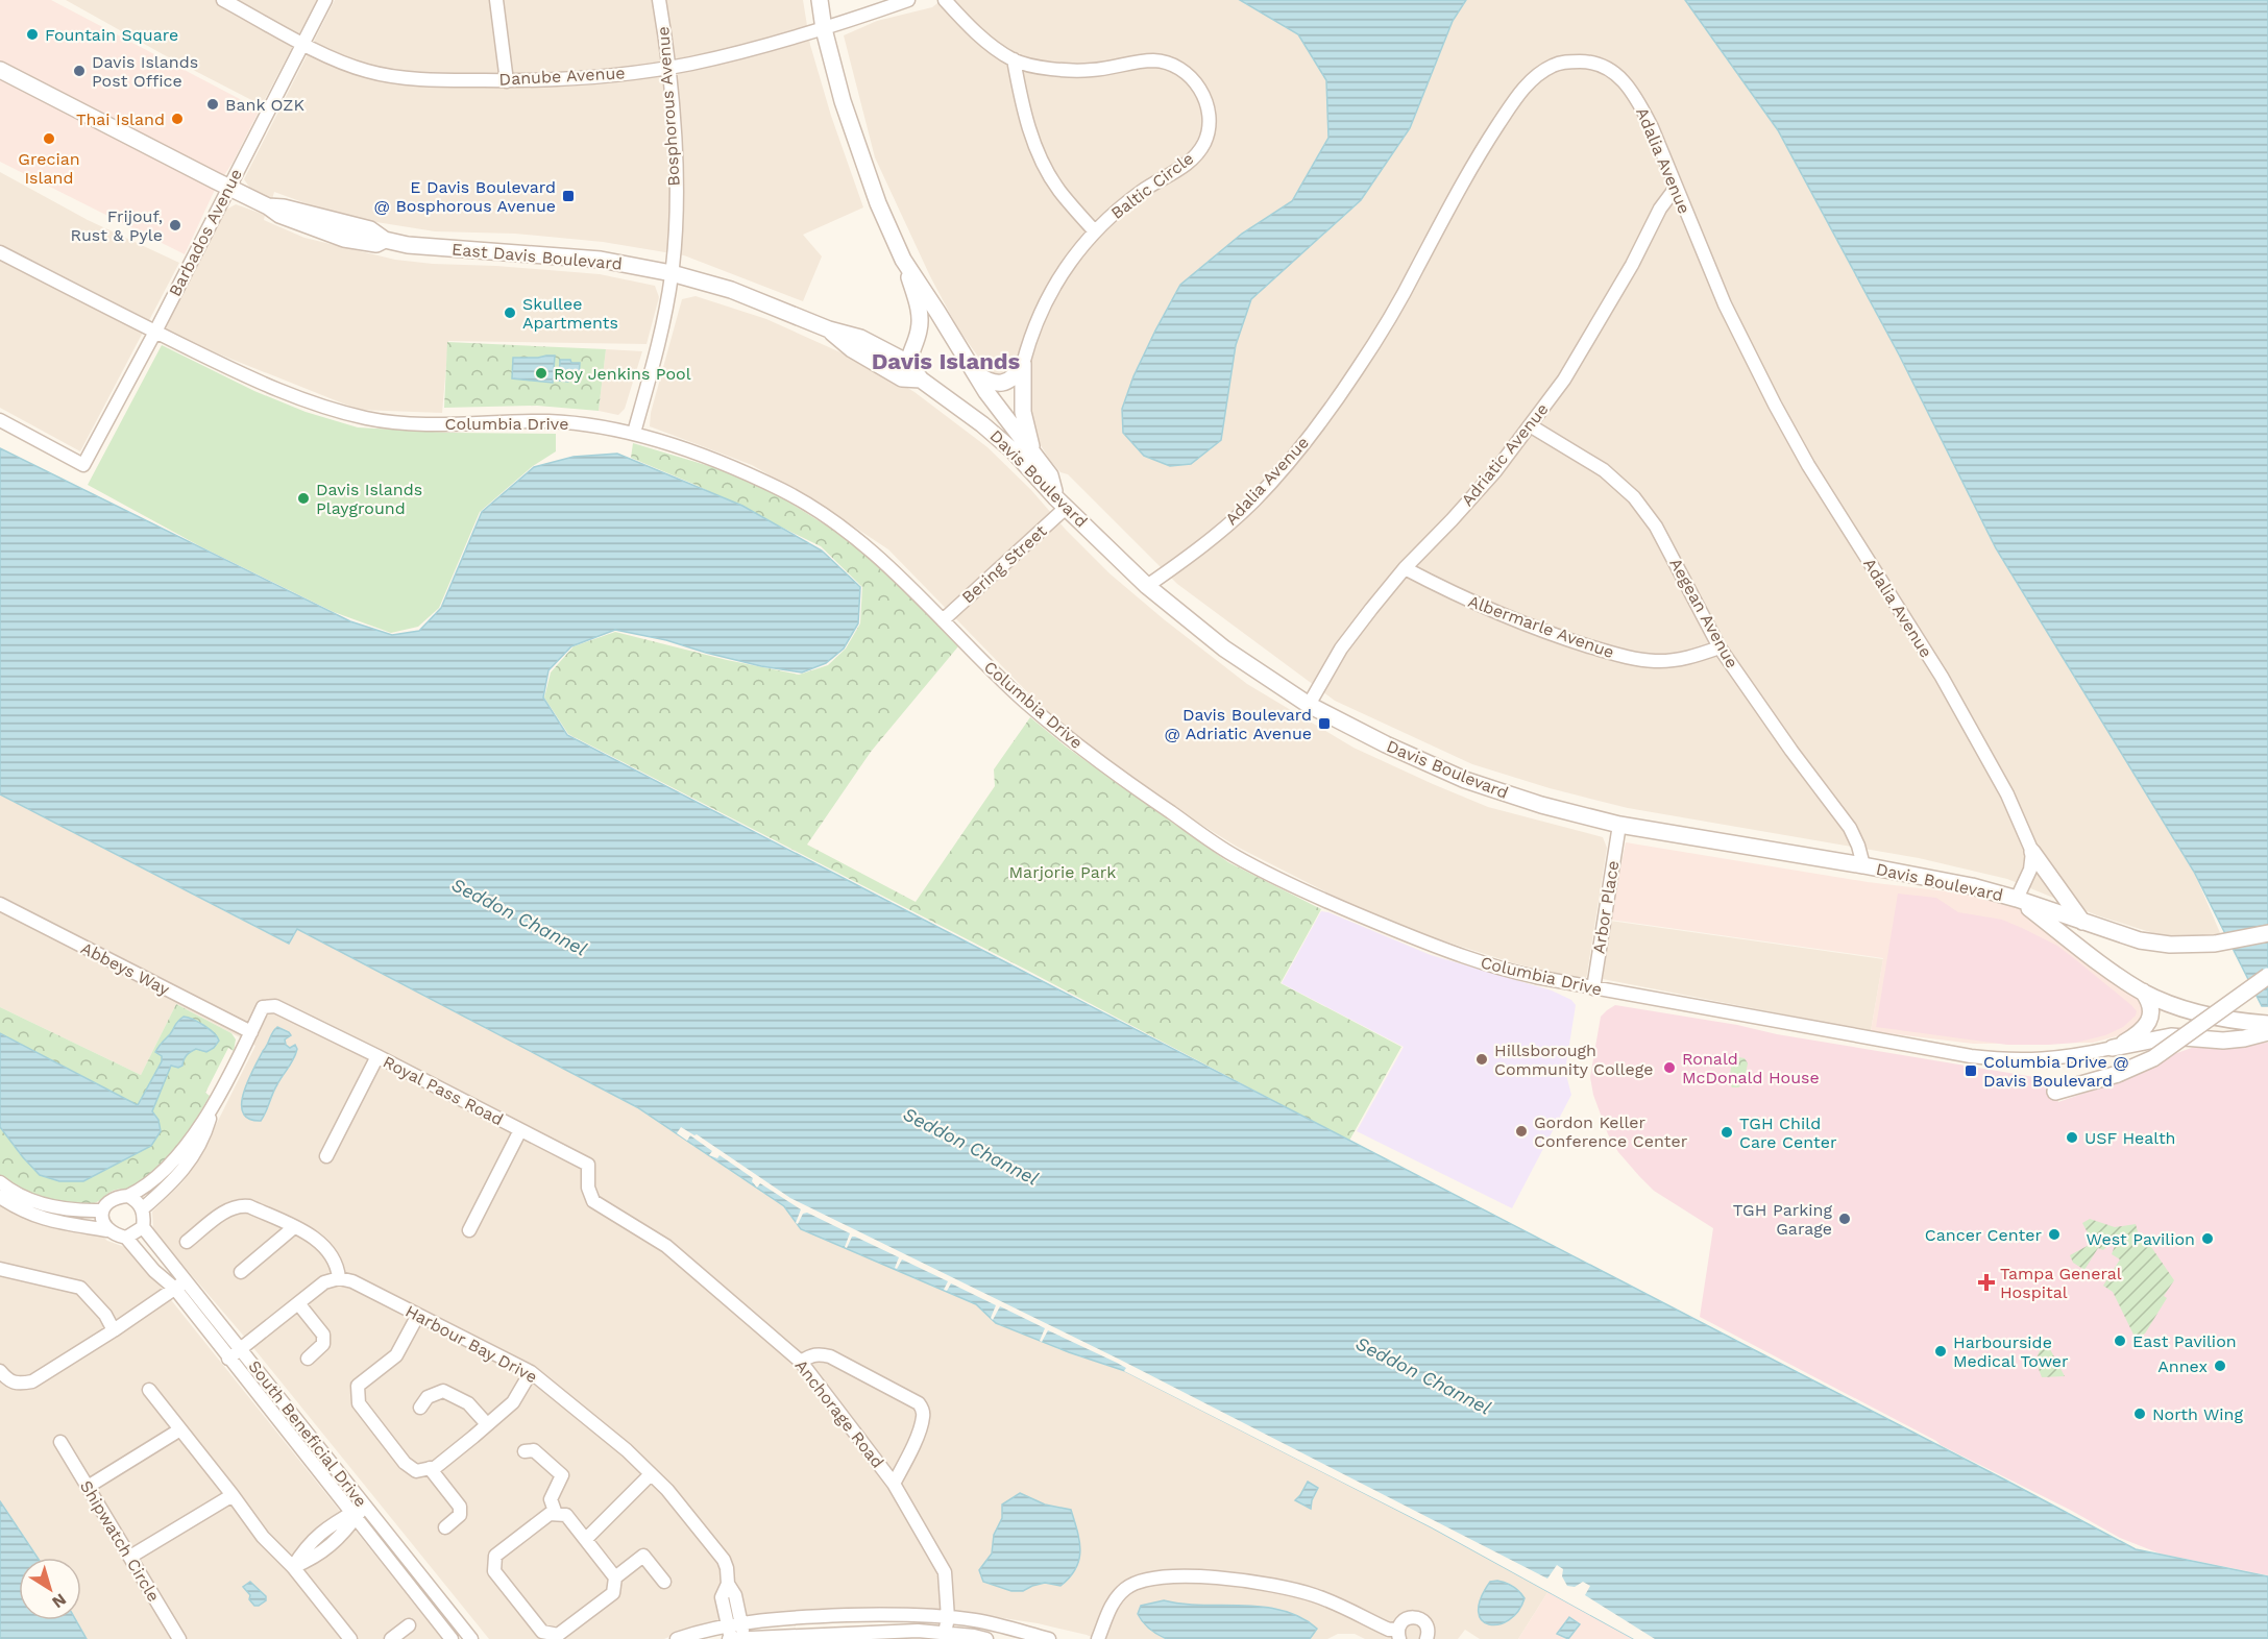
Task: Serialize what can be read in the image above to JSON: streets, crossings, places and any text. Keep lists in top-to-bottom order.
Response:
{
  "streets": {
    "street": [
      "Danube Avenue",
      "Bosphorous Avenue",
      "Adalia Avenue",
      "Baltic Circle",
      "Barbados Avenue",
      "East Davis Boulevard",
      "Columbia Drive",
      "Adriatic Avenue",
      "Davis Boulevard",
      "Bering Street",
      "Aegean Avenue",
      "Albermarle Avenue",
      "Arbor Place",
      "Abbeys Way",
      "Royal Pass Road",
      "Harbour Bay Drive",
      "Anchorage Road",
      "South Beneficial Drive",
      "Shipwatch Circle"
    ]
  },
  "crossings": [
    ["Danube Avenue", "Bosphorous Avenue"],
    ["Danube Avenue", "Barbados Avenue"],
    ["Bosphorous Avenue", "East Davis Boulevard"],
    ["Bosphorous Avenue", "Columbia Drive"],
    ["Adalia Avenue", "Adriatic Avenue"],
    ["Adalia Avenue", "Davis Boulevard"],
    ["Barbados Avenue", "East Davis Boulevard"],
    ["Barbados Avenue", "Columbia Drive"],
    ["East Davis Boulevard", "Davis Boulevard"],
    ["Columbia Drive", "Bering Street"],
    ["Columbia Drive", "Arbor Place"],
    ["Adriatic Avenue", "Davis Boulevard"],
    ["Adriatic Avenue", "Aegean Avenue"],
    ["Adriatic Avenue", "Albermarle Avenue"],
    ["Davis Boulevard", "Bering Street"],
    ["Davis Boulevard", "Aegean Avenue"],
    ["Davis Boulevard", "Arbor Place"],
    ["Aegean Avenue", "Albermarle Avenue"],
    ["Abbeys Way", "Royal Pass Road"],
    ["Royal Pass Road", "Anchorage Road"]
  ],
  "districts": ["Davis Islands"],
  "water": ["Seddon Channel"],
  "parks": ["Marjorie Park"],
  "places": {
    "other": [
      "Fountain Square",
      "Davis Islands Post Office",
      "Bank OZK",
      "Thai Island",
      "Grecian Island",
      "Frijouf, Rust & Pyle",
      "Skullee Apartments",
      "Roy Jenkins Pool",
      "Davis Islands Playground",
      "Hillsborough Community College",
      "Ronald McDonald House",
      "Gordon Keller Conference Center",
      "TGH Child Care Center",
      "USF Health",
      "TGH Parking Garage",
      "Cancer Center",
      "West Pavilion",
      "East Pavilion",
      "Harbourside Medical Tower",
      "Annex",
      "North Wing"
    ],
    "transit": ["E Davis Boulevard @ Bosphorous Avenue", "Davis Boulevard @ Adriatic Avenue", "Columbia Drive @ Davis Boulevard"],
    "health": ["Tampa General Hospital"]
  },
  "north": "bottom right"
}
